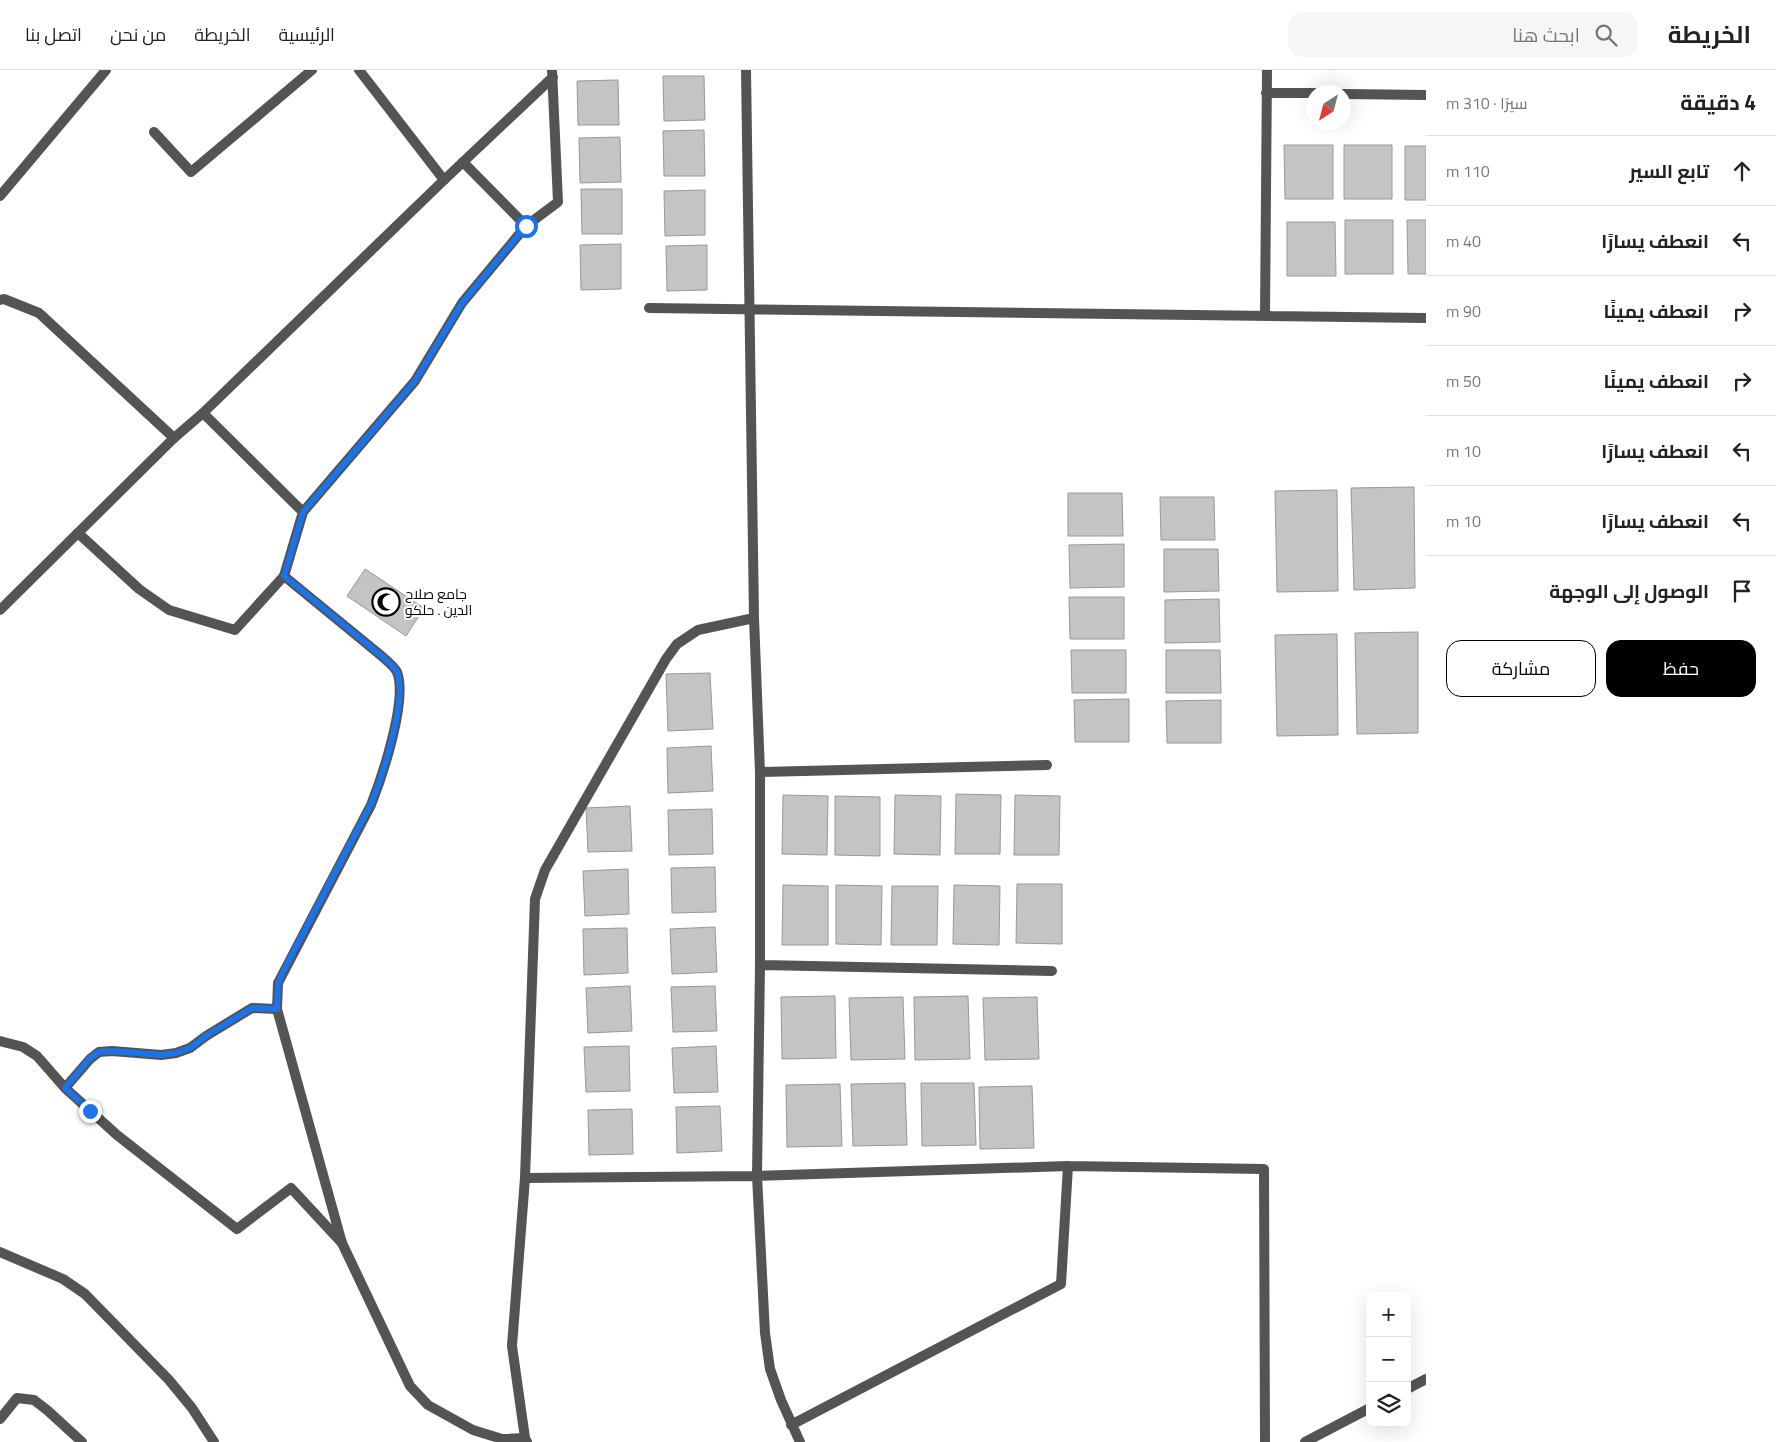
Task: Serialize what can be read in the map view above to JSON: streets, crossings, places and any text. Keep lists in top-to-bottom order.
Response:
{
  "places": {
    "mosque": ["جامع صلاح الدين . حلكو"]
  },
  "north": "bottom left",
  "page": {
    "header": "الخريطة",
    "search": "ابحث هنا",
    "nav": [
      "الرئيسية",
      "الخريطة",
      "من نحن",
      "اتصل بنا"
    ],
    "heading": ["4 دقيقة", "سيرًا · 310 m"],
    "list": [
      ["تابع السير", "110 m"],
      ["انعطف يسارًا", "40 m"],
      ["انعطف يمينًا", "90 m"],
      ["انعطف يمينًا", "50 m"],
      ["انعطف يسارًا", "10 m"],
      ["انعطف يسارًا", "10 m"],
      "الوصول إلى الوجهة"
    ],
    "buttons": ["حفظ", "مشاركة"],
    "map_buttons": ["+", "−"]
  }
}
